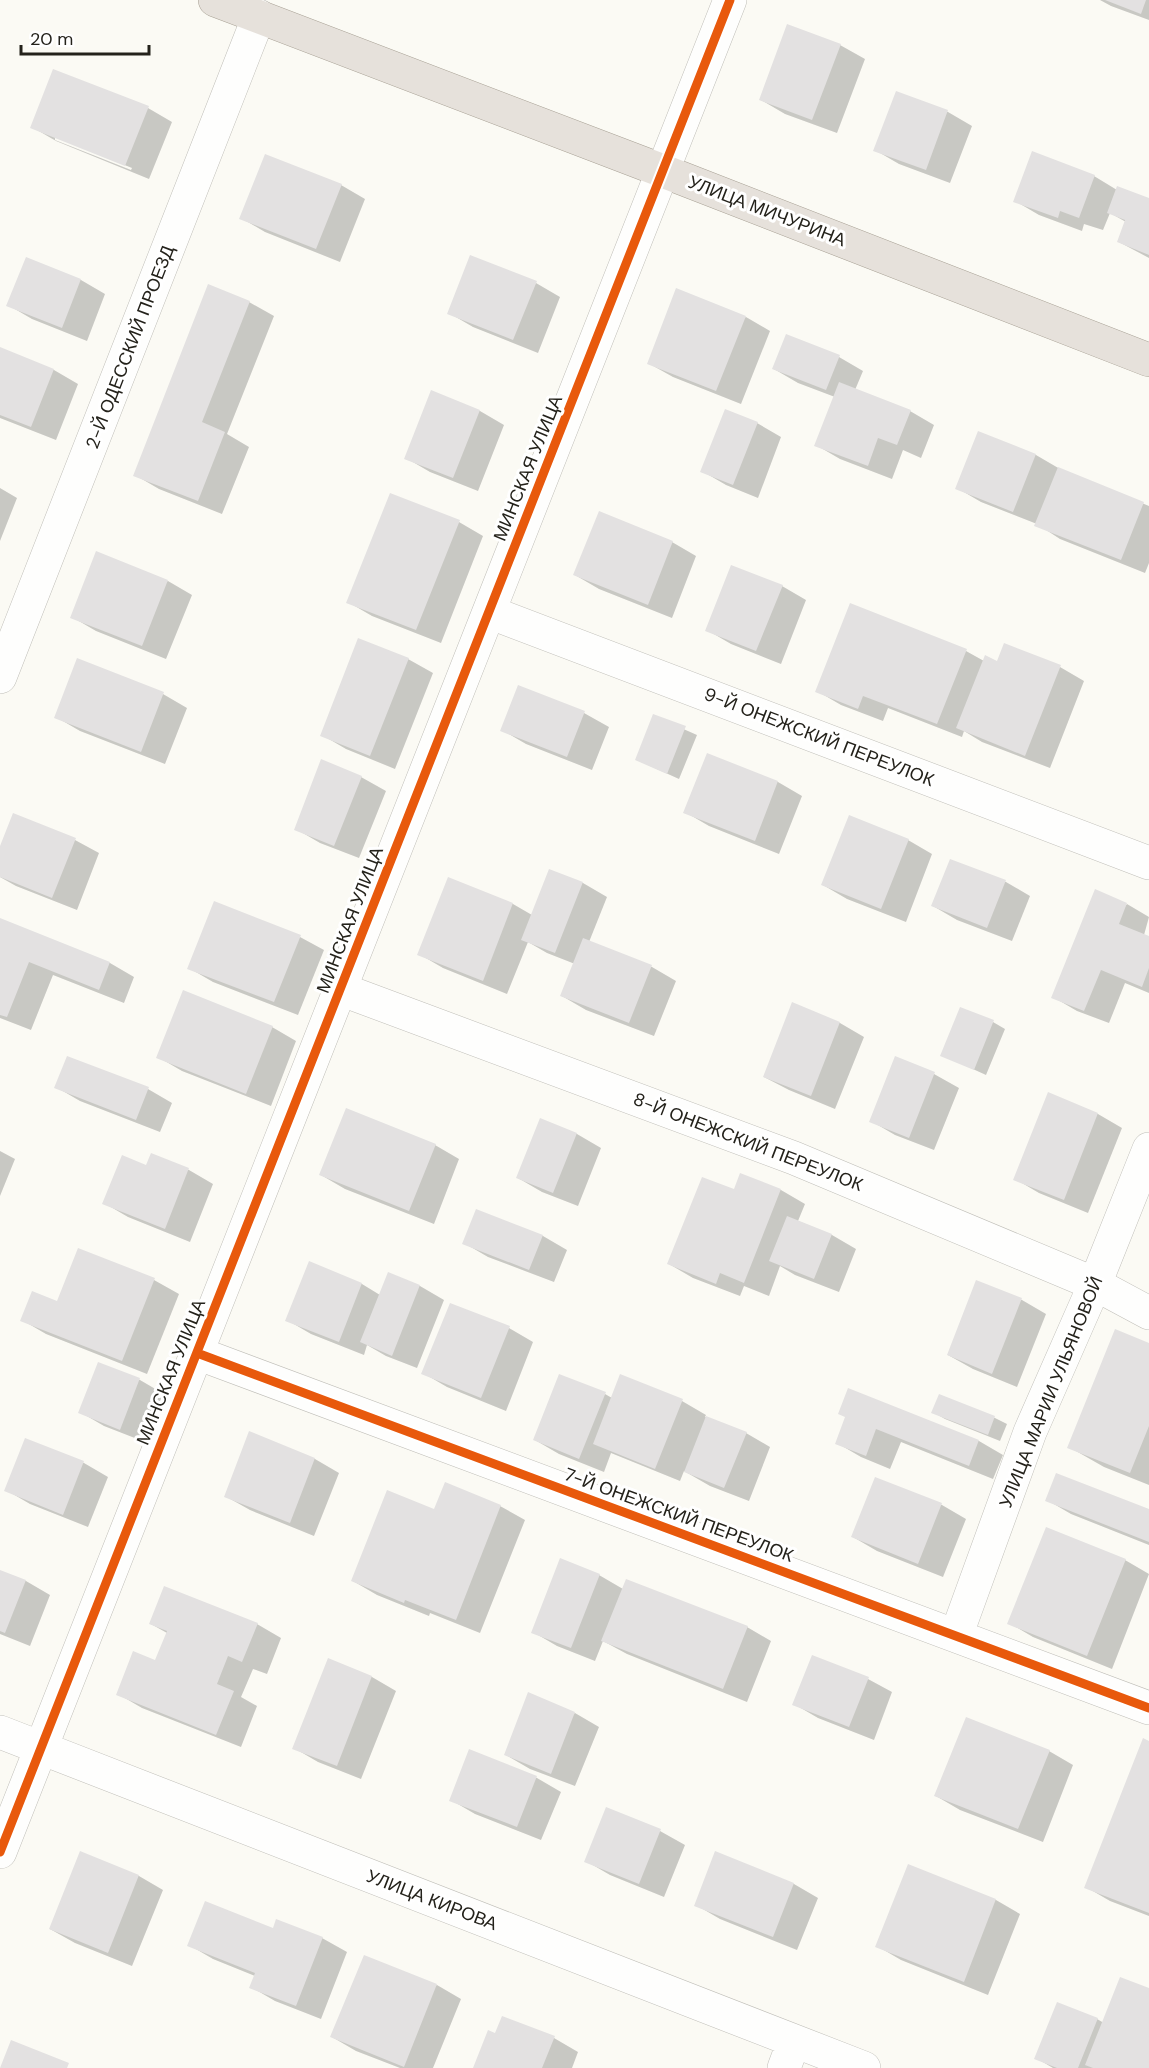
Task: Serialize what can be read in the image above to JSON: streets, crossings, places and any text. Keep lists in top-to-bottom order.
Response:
{
  "streets": {
    "main road": ["УЛИЦА МИЧУРИНА"],
    "street": [
      "2-Й ОДЕССКИЙ ПРОЕЗД",
      "МИНСКАЯ УЛИЦА",
      "9-Й ОНЕЖСКИЙ ПЕРЕУЛОК",
      "8-Й ОНЕЖСКИЙ ПЕРЕУЛОК",
      "УЛИЦА МАРИИ УЛЬЯНОВОЙ",
      "7-Й ОНЕЖСКИЙ ПЕРЕУЛОК",
      "УЛИЦА КИРОВА"
    ]
  },
  "crossings": [
    ["УЛИЦА МИЧУРИНА", "2-Й ОДЕССКИЙ ПРОЕЗД"],
    ["УЛИЦА МИЧУРИНА", "МИНСКАЯ УЛИЦА"],
    ["МИНСКАЯ УЛИЦА", "9-Й ОНЕЖСКИЙ ПЕРЕУЛОК"],
    ["МИНСКАЯ УЛИЦА", "8-Й ОНЕЖСКИЙ ПЕРЕУЛОК"],
    ["МИНСКАЯ УЛИЦА", "7-Й ОНЕЖСКИЙ ПЕРЕУЛОК"],
    ["МИНСКАЯ УЛИЦА", "УЛИЦА КИРОВА"],
    ["8-Й ОНЕЖСКИЙ ПЕРЕУЛОК", "УЛИЦА МАРИИ УЛЬЯНОВОЙ"],
    ["УЛИЦА МАРИИ УЛЬЯНОВОЙ", "7-Й ОНЕЖСКИЙ ПЕРЕУЛОК"]
  ],
  "scale_bar": "20 m"
}
